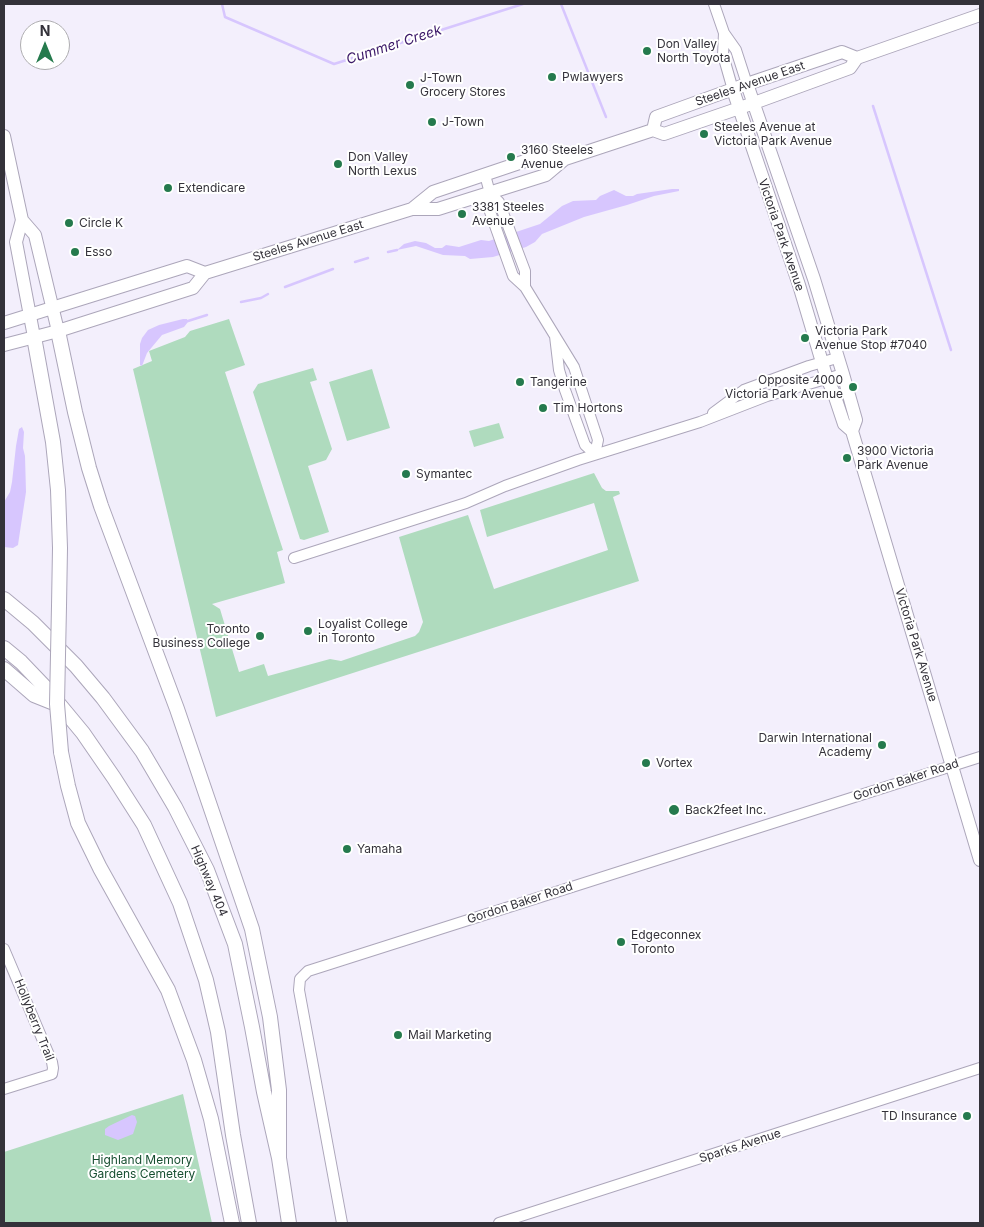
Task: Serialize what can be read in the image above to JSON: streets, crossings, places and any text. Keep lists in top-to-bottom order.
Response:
{
  "streets": {
    "highway": ["Highway 404"],
    "main road": ["Steeles Avenue East", "Victoria Park Avenue"],
    "street": ["Gordon Baker Road", "Hollyberry Trail", "Sparks Avenue"]
  },
  "crossings": [
    ["Steeles Avenue East", "Victoria Park Avenue"],
    ["Victoria Park Avenue", "Gordon Baker Road"]
  ],
  "water": ["Cummer Creek"],
  "parks": ["Highland Memory Gardens Cemetery"],
  "places": [
    "Don Valley North Toyota",
    "Pwlawyers",
    "J-Town Grocery Stores",
    "J-Town",
    "Steeles Avenue at Victoria Park Avenue",
    "3160 Steeles Avenue",
    "Don Valley North Lexus",
    "Extendicare",
    "3381 Steeles Avenue",
    "Circle K",
    "Esso",
    "Victoria Park Avenue Stop #7040",
    "Tangerine",
    "Opposite 4000 Victoria Park Avenue",
    "Tim Hortons",
    "3900 Victoria Park Avenue",
    "Symantec",
    "Loyalist College in Toronto",
    "Toronto Business College",
    "Darwin International Academy",
    "Vortex",
    "Back2feet Inc.",
    "Yamaha",
    "Edgeconnex Toronto",
    "Mail Marketing",
    "TD Insurance"
  ],
  "north": "top"
}
